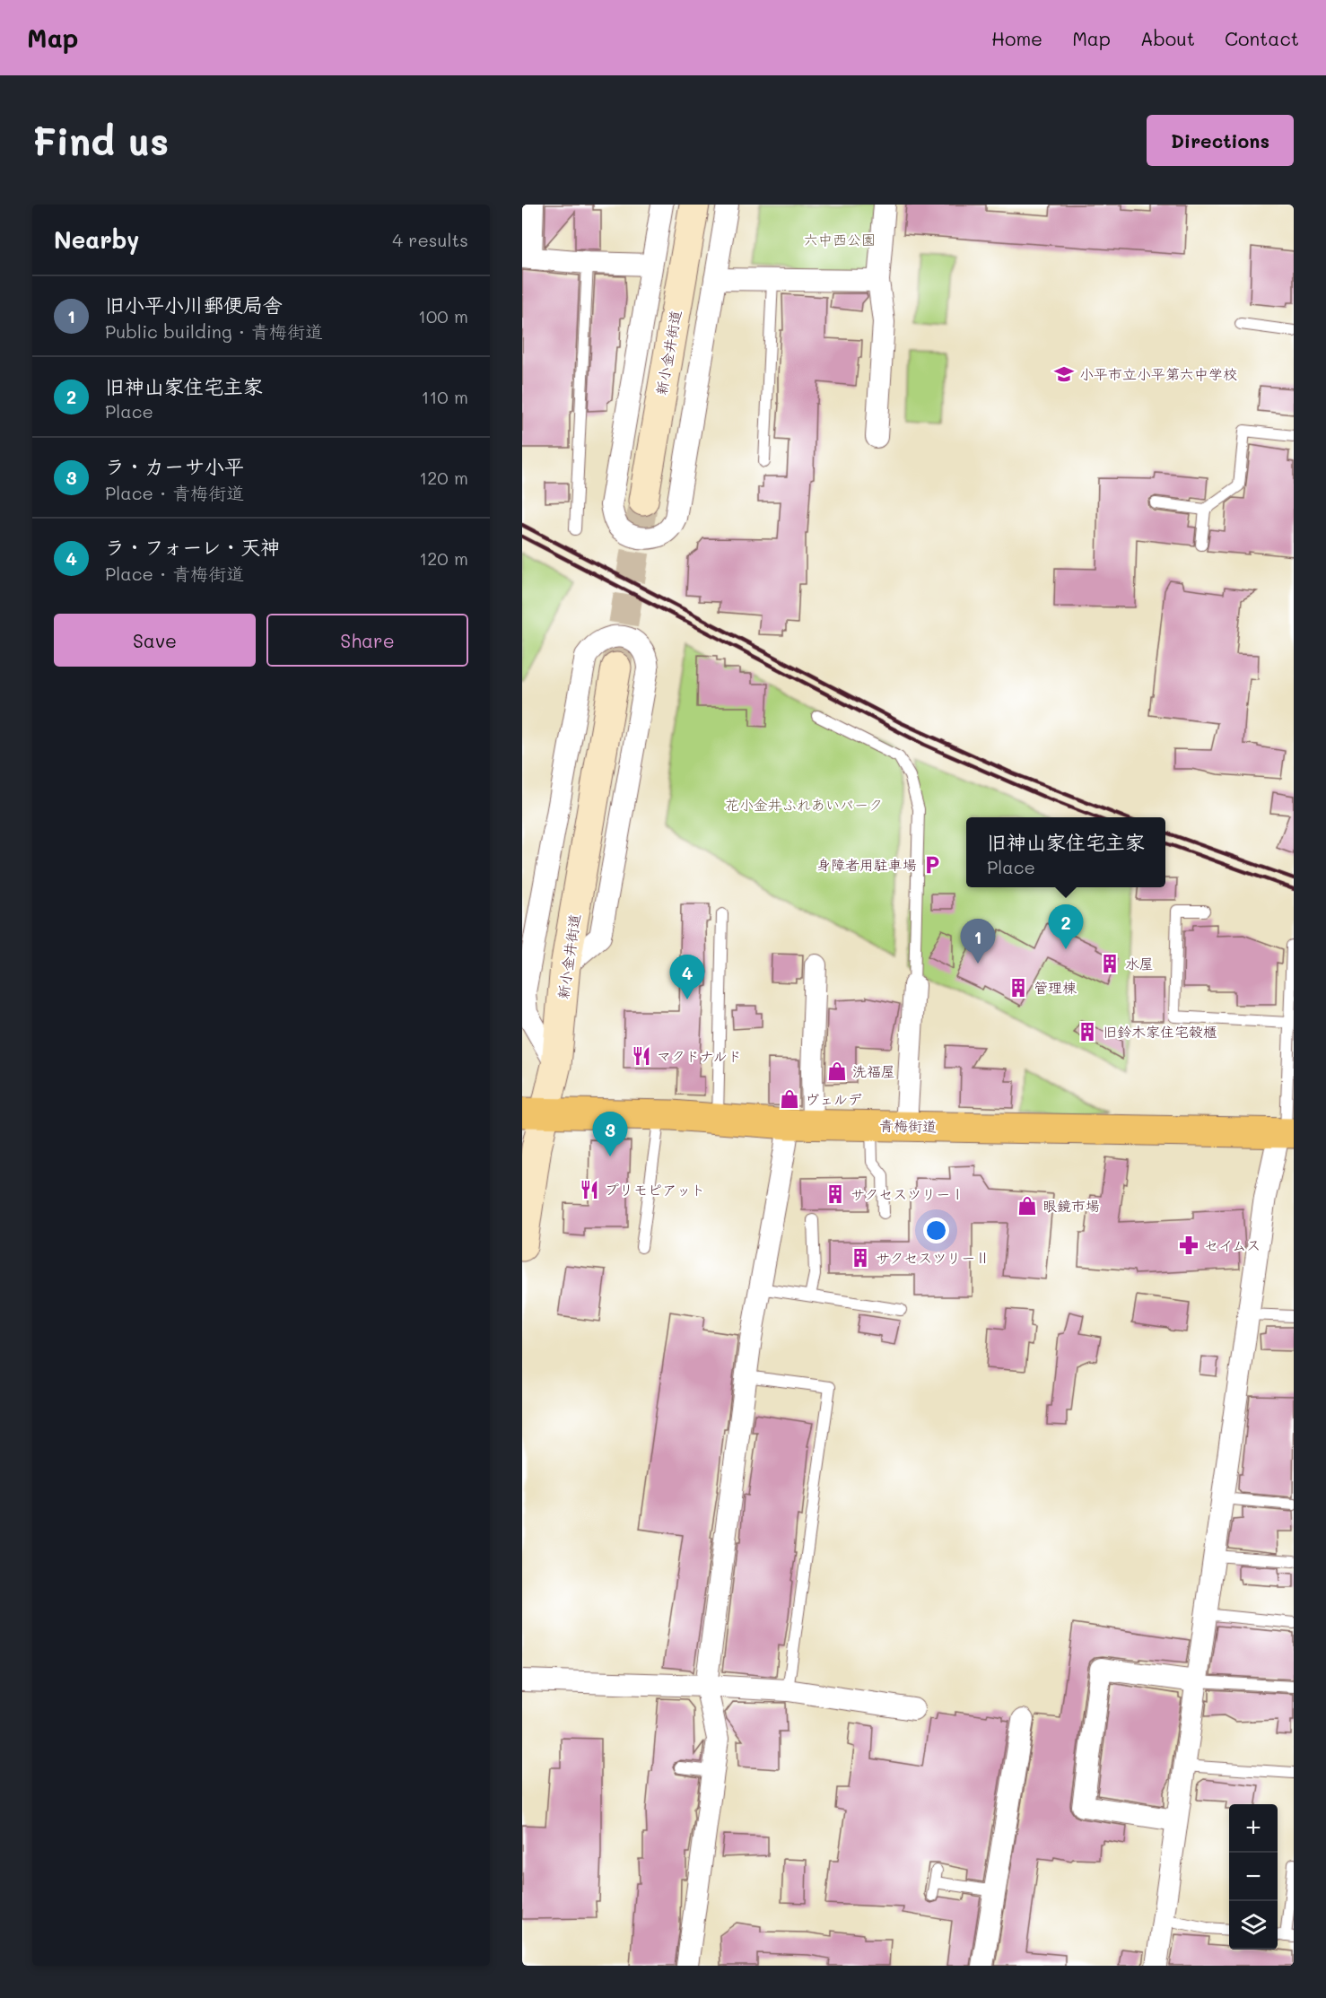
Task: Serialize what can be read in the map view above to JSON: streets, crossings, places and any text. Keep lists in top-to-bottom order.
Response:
{
  "streets": {
    "main road": ["新小金井街道", "青梅街道"]
  },
  "crossings": [
    ["新小金井街道", "青梅街道"]
  ],
  "parks": ["六中西公園", "花小金井ふれあいパーク"],
  "places": {
    "school or university": ["小平市立小平第六中学校"],
    "parking": ["身障者用駐車場"],
    "building": [
      "水屋",
      "管理棟",
      "旧鈴木家住宅穀櫃",
      "サクセスツリーⅠ",
      "サクセスツリーⅡ"
    ],
    "restaurant": ["マクドナルド", "プリモピアット"],
    "shop": ["洗福屋", "ヴェルデ", "眼鏡市場"],
    "pharmacy": ["セイムス"]
  },
  "page": {
    "header": "Map",
    "nav": [
      "Home",
      "Map",
      "About",
      "Contact"
    ],
    "buttons": [
      "Directions",
      ["Save", "Share"]
    ],
    "title": "Find us",
    "heading": ["Nearby", "4 results"],
    "list": [
      {
        "mark": "1",
        "name": "旧小平小川郵便局舎",
        "note": "Public building · 青梅街道",
        "value": "100 m"
      },
      {
        "mark": "2",
        "name": "旧神山家住宅主家",
        "note": "Place",
        "value": "110 m"
      },
      {
        "mark": "3",
        "name": "ラ・カーサ小平",
        "note": "Place · 青梅街道",
        "value": "120 m"
      },
      {
        "mark": "4",
        "name": "ラ・フォーレ・天神",
        "note": "Place · 青梅街道",
        "value": "120 m"
      }
    ],
    "popup": ["旧神山家住宅主家", "Place"],
    "pins": [
      "2",
      "1",
      "4",
      "3"
    ],
    "map_buttons": ["+", "−"]
  }
}
